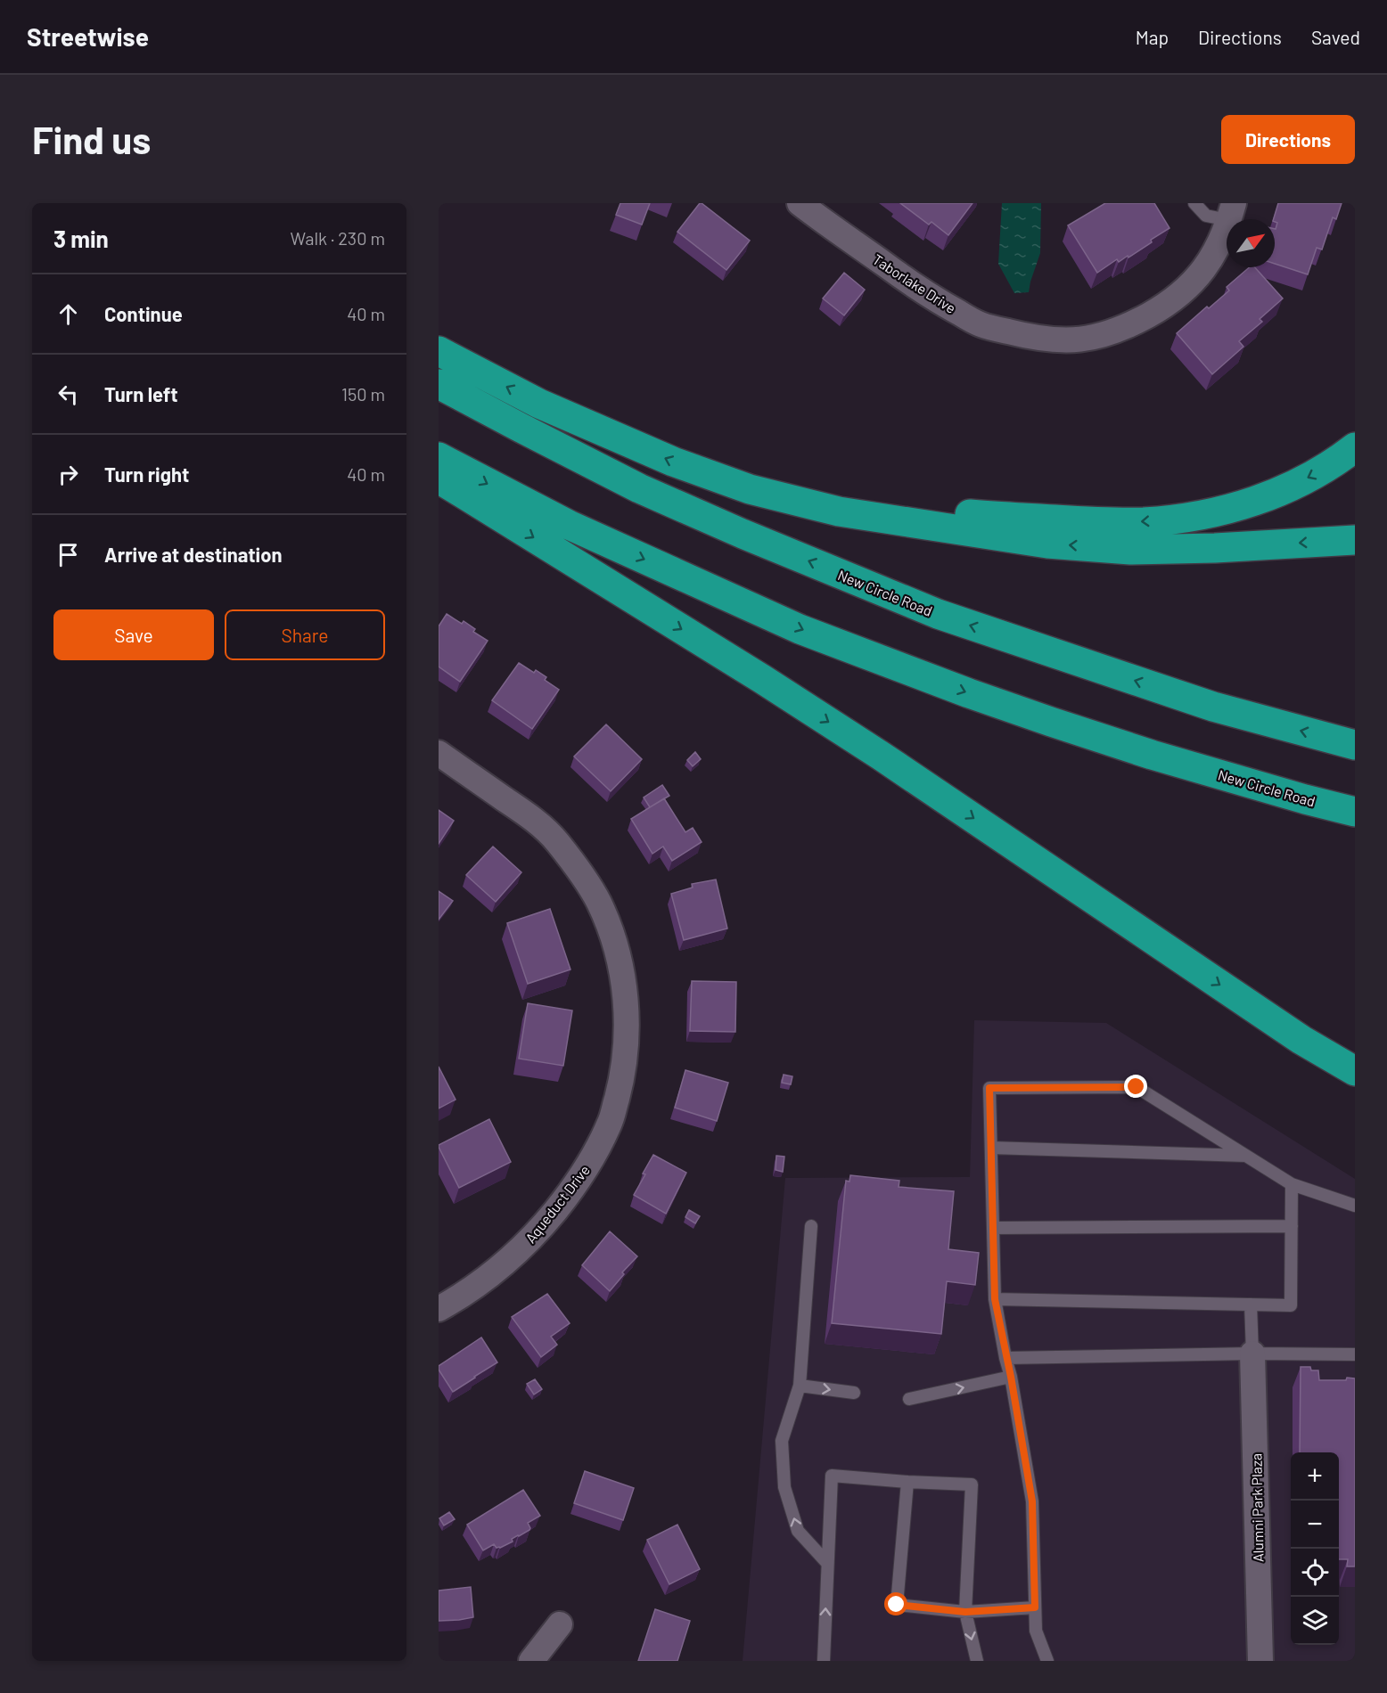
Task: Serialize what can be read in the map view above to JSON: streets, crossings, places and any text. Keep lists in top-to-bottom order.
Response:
{
  "streets": {
    "highway": ["New Circle Road"],
    "street": ["Taborlake Drive", "Aqueduct Drive", "Alumni Park Plaza"]
  },
  "north": "top right",
  "page": {
    "header": "Streetwise",
    "nav": ["Map", "Directions", "Saved"],
    "buttons": [
      "Directions",
      ["Save", "Share"]
    ],
    "title": "Find us",
    "heading": ["3 min", "Walk · 230 m"],
    "list": [
      ["Continue", "40 m"],
      ["Turn left", "150 m"],
      ["Turn right", "40 m"],
      "Arrive at destination"
    ],
    "map_buttons": ["+", "−"]
  }
}
